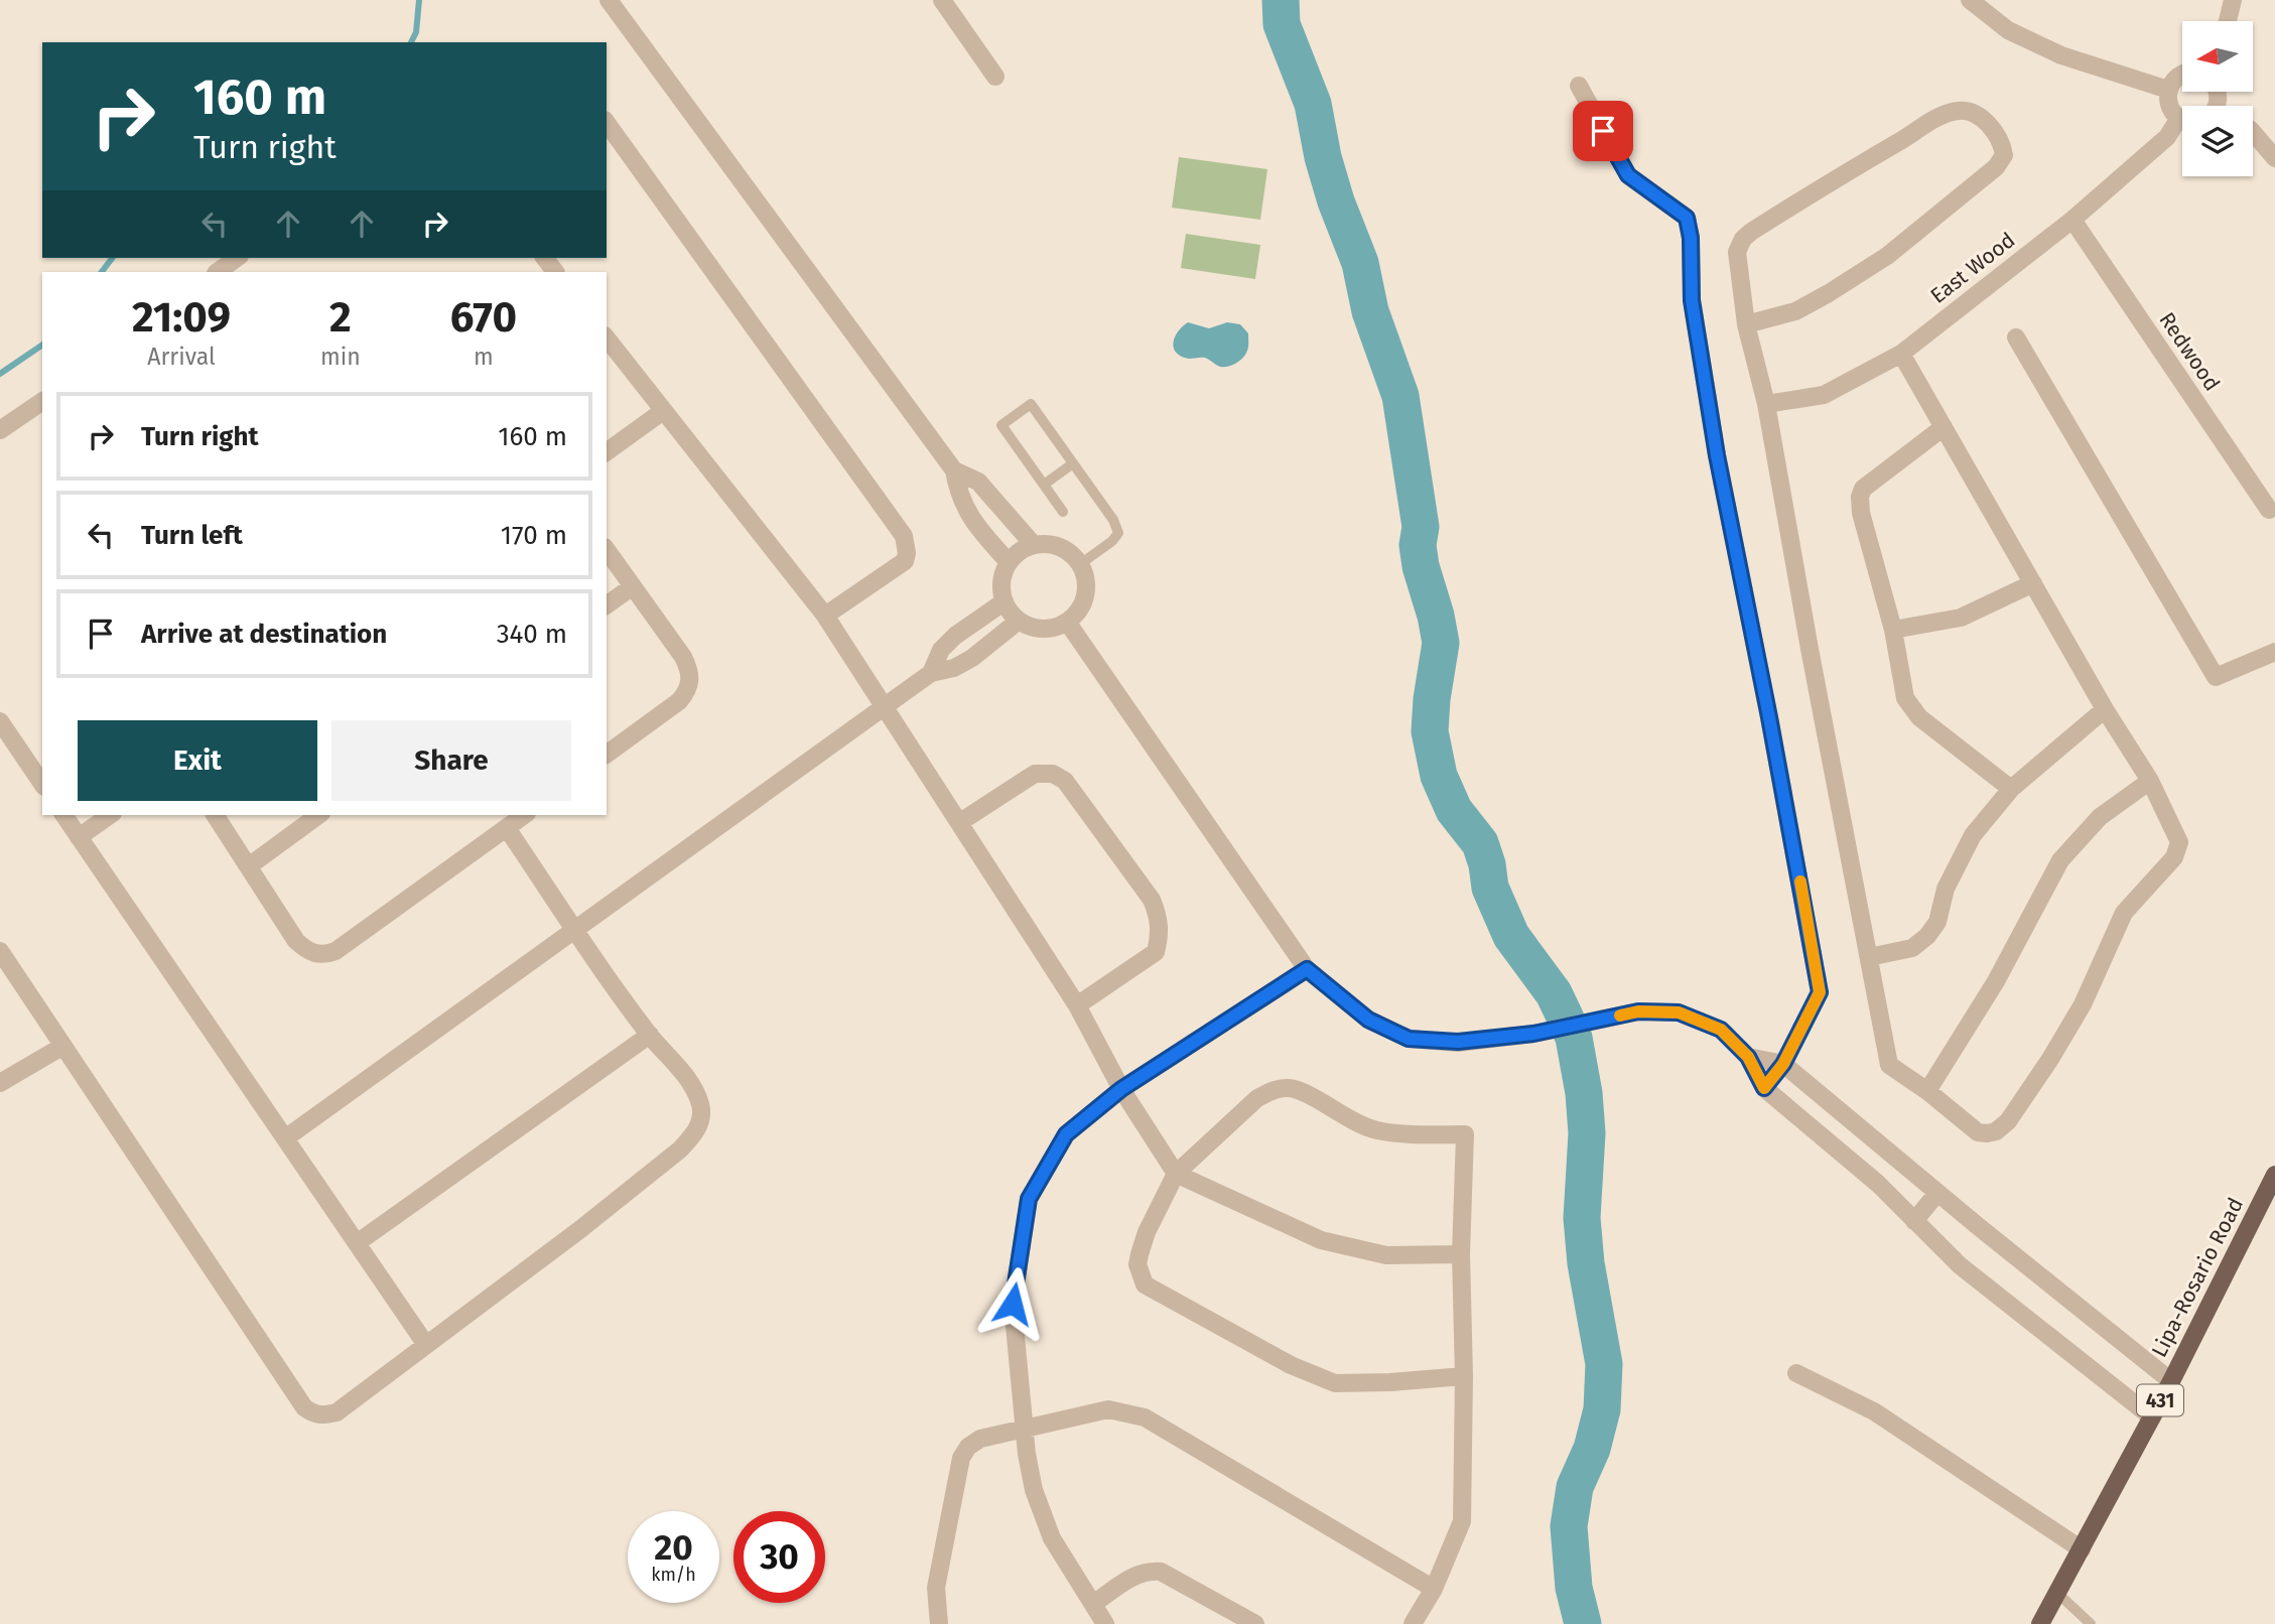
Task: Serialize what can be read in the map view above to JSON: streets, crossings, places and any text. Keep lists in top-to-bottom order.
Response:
{
  "streets": {
    "main road": ["Lipa-Rosario Road", "431"],
    "street": ["East Wood", "Redwood"]
  },
  "crossings": [
    ["East Wood", "Redwood"]
  ],
  "north": "left",
  "page": {
    "turn": ["160 m", "Turn right"],
    "eta": [
      "21:09",
      "Arrival",
      "2",
      "min",
      "670",
      "m"
    ],
    "list": [
      {
        "name": "Turn right",
        "value": "160 m"
      },
      {
        "name": "Turn left",
        "value": "170 m"
      },
      {
        "name": "Arrive at destination",
        "value": "340 m"
      }
    ],
    "buttons": ["Exit", "Share"],
    "speed": "20 km/h",
    "limit": "30"
  }
}
